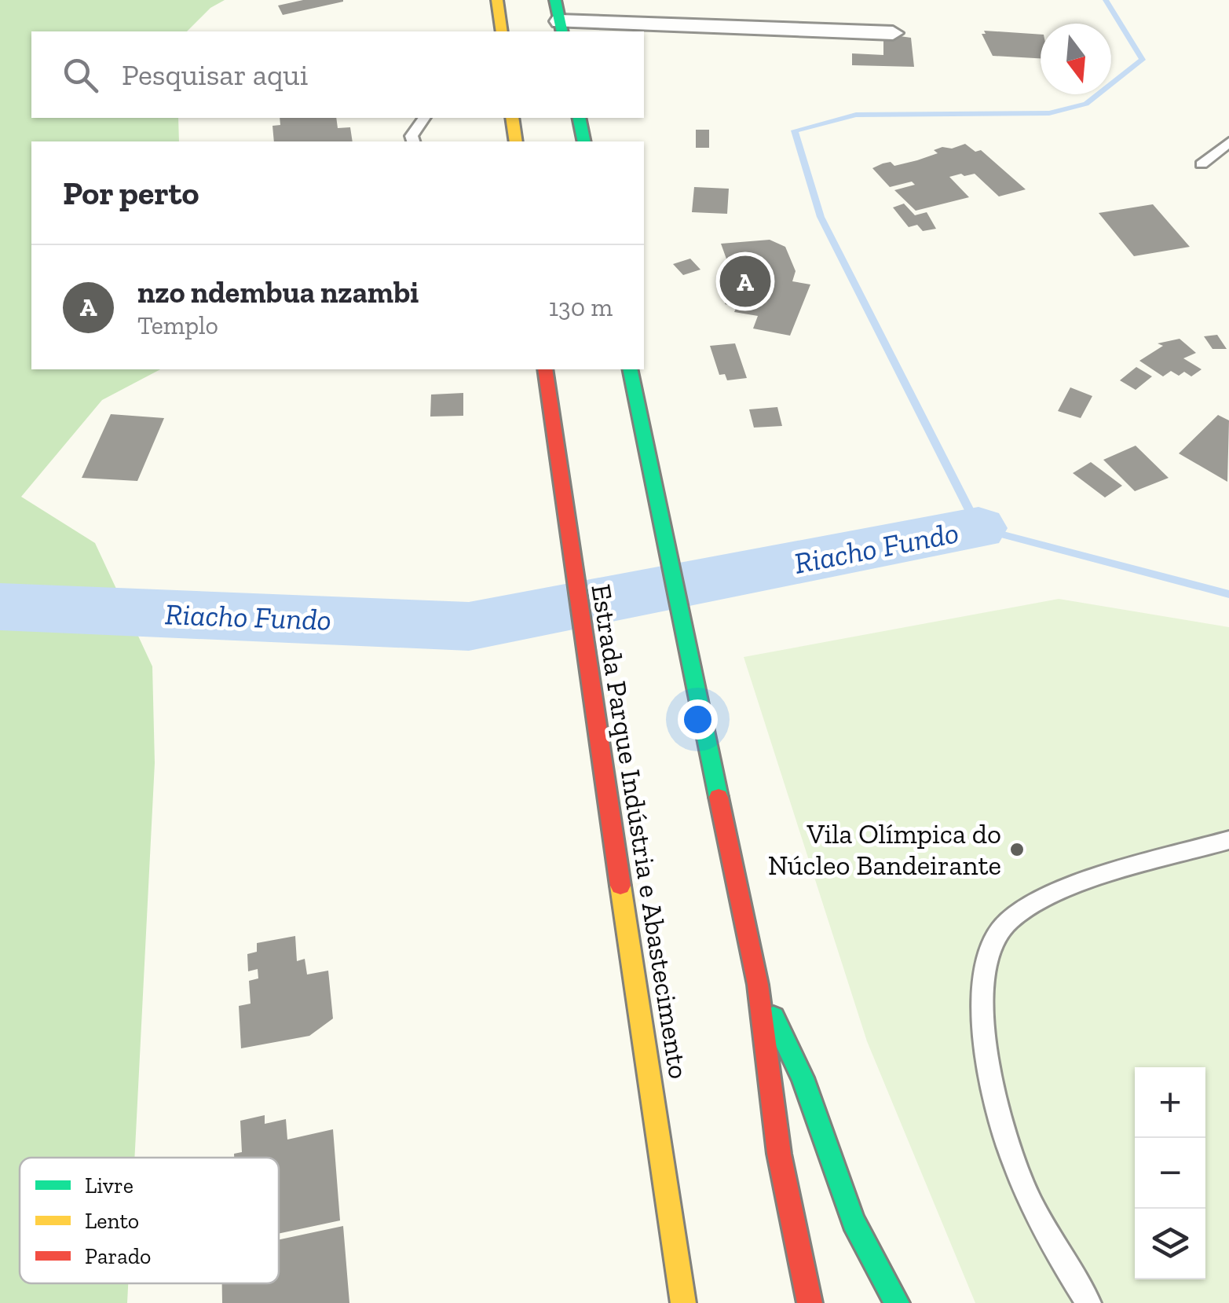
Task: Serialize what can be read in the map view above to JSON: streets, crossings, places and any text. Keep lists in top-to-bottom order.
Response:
{
  "streets": {
    "highway": ["Estrada Parque Indústria e Abastecimento"]
  },
  "water": ["Riacho Fundo"],
  "places": ["Vila Olímpica do Núcleo Bandeirante"],
  "legend": ["Livre", "Lento", "Parado"],
  "north": "bottom",
  "page": {
    "search": "Pesquisar aqui",
    "heading": "Por perto",
    "list": [
      {
        "mark": "A",
        "name": "nzo ndembua nzambi",
        "note": "Templo",
        "value": "130 m"
      }
    ],
    "pins": "A",
    "map_buttons": ["+", "−"]
  }
}
